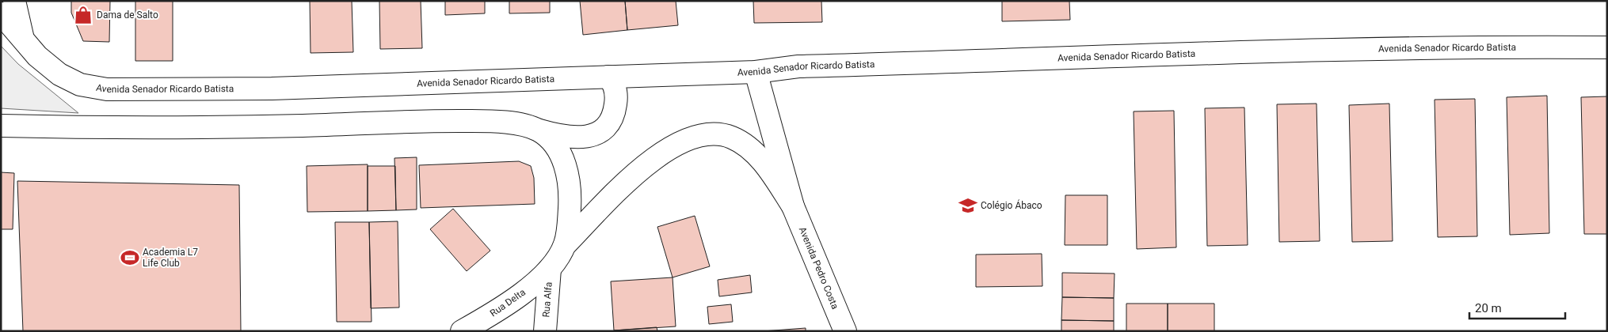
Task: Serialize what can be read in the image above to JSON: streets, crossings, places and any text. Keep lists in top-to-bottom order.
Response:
{
  "streets": {
    "street": [
      "Avenida Senador Ricardo Batista",
      "Avenida Pedro Costa",
      "Rua Alfa",
      "Rua Delta"
    ]
  },
  "crossings": [
    ["Rua Alfa", "Rua Delta"]
  ],
  "places": {
    "shop": ["Dama de Salto"],
    "school or university": ["Colégio Ábaco"],
    "sports": ["Academia L7 Life Club"]
  },
  "scale_bar": "20 m"
}
